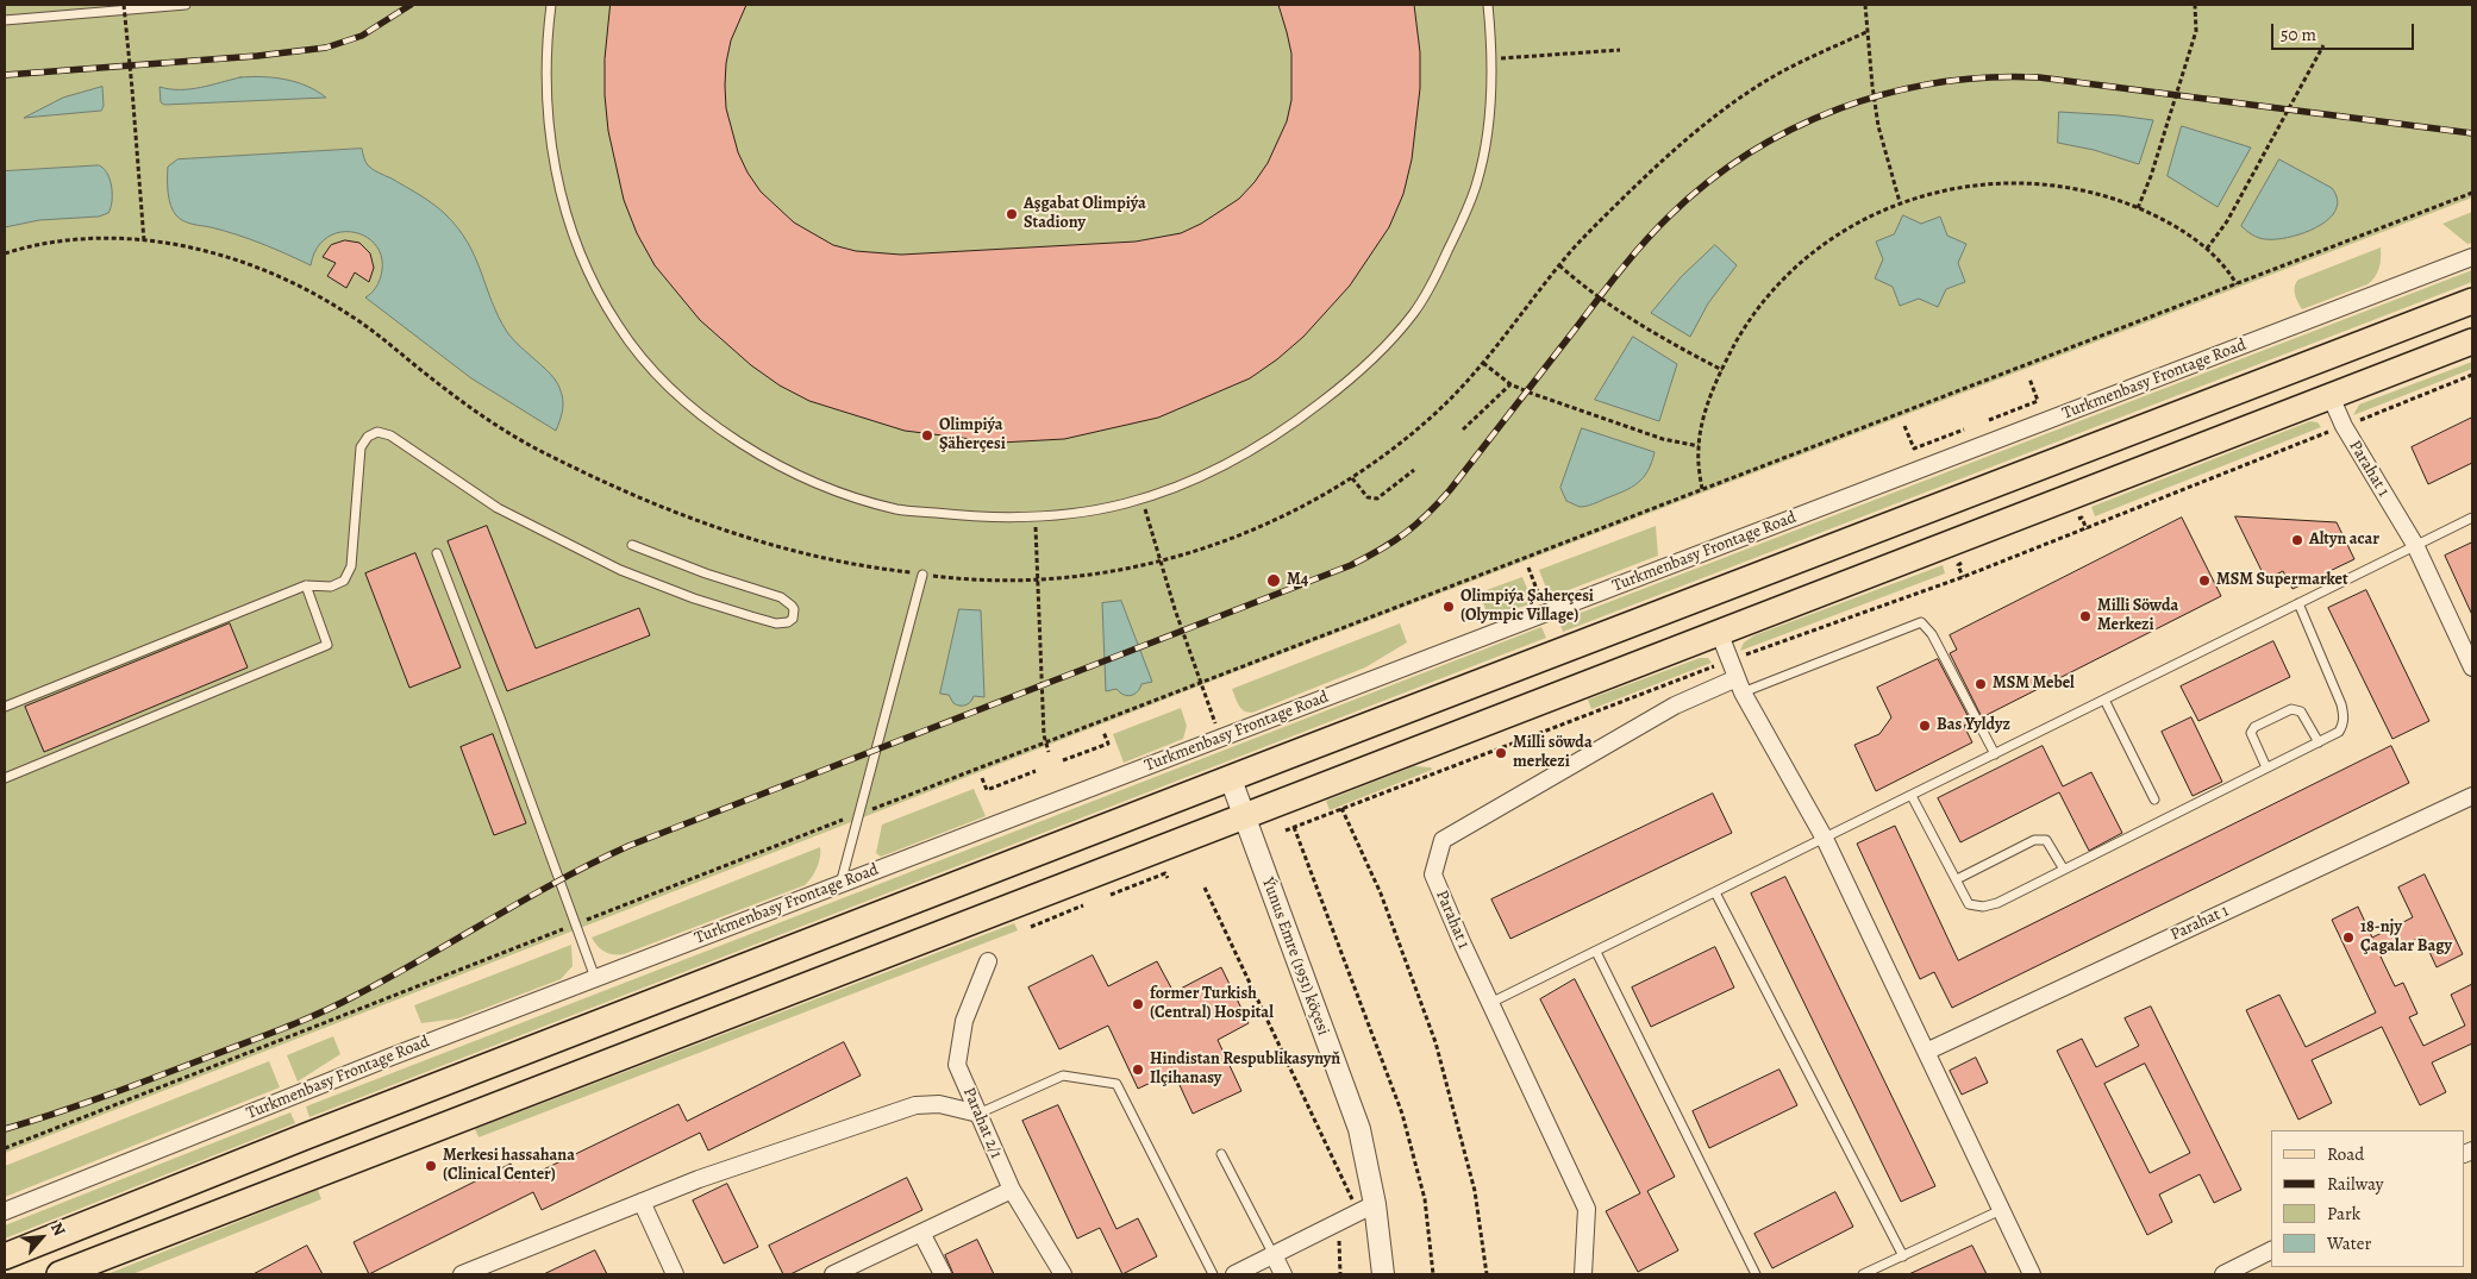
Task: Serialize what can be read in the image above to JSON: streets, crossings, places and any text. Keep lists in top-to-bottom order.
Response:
{
  "streets": {
    "street": [
      "Turkmenbasy Frontage Road",
      "Parahat 1",
      "Ýunus Emre (1951) köçesi",
      "Parahat 2/1"
    ]
  },
  "places": [
    "Aşgabat Olimpiýa Stadiony",
    "Olimpiýa Şäherçesi",
    "Altyn acar",
    "M4",
    "MSM Supermarket",
    "Olimpiýa Şaherçesi (Olympic Village)",
    "Milli Söwda Merkezi",
    "MSM Mebel",
    "Bas Yyldyz",
    "Milli söwda merkezi",
    "18-njy Çagalar Bagy",
    "former Turkish (Central) Hospital",
    "Hindistan Respublikasynyň Ilçihanasy",
    "Merkesi hassahana (Clinical Center)"
  ],
  "legend": [
    "Road",
    "Railway",
    "Park",
    "Water"
  ],
  "scale_bar": "50 m",
  "north": "top right"
}
